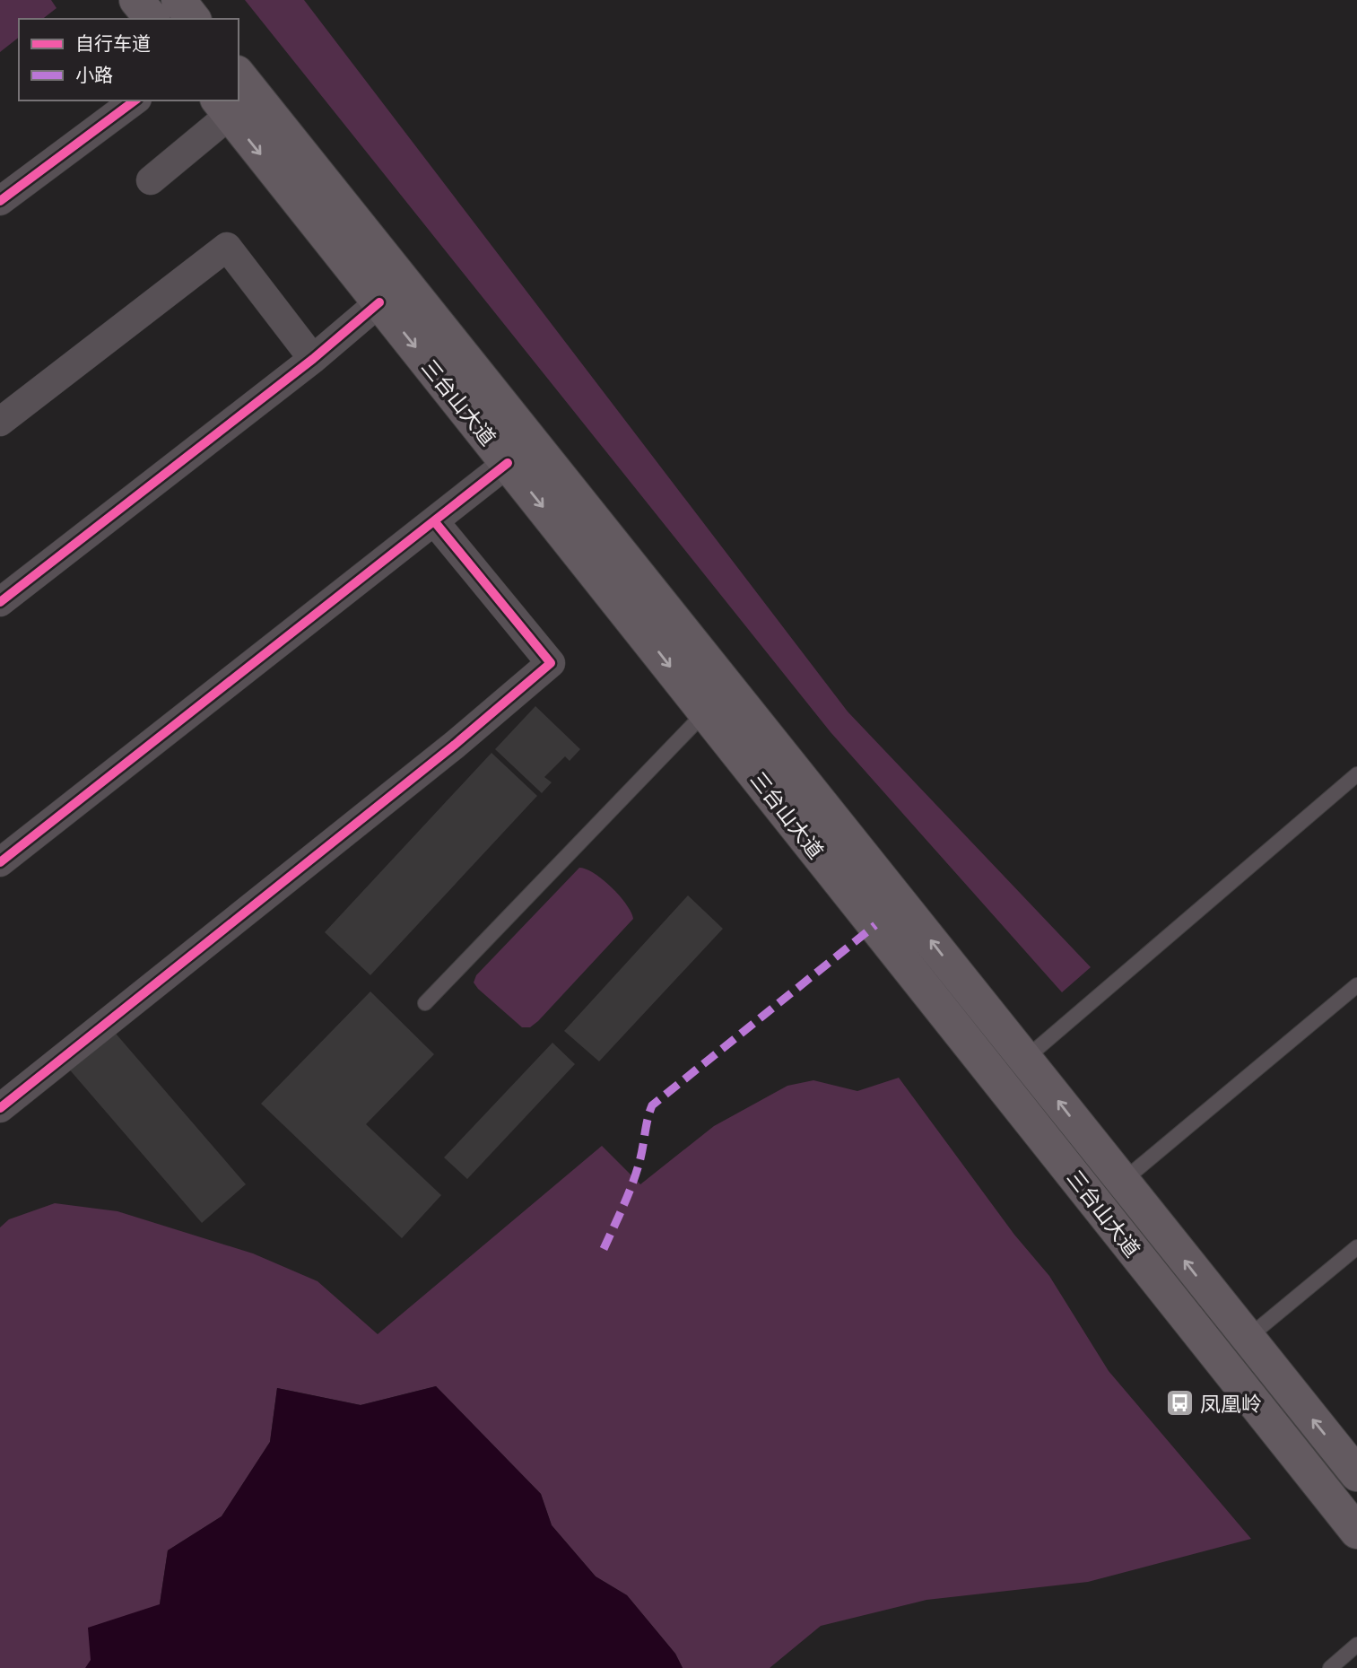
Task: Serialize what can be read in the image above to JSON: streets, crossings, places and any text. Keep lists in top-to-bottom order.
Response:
{
  "streets": {
    "main road": ["三台山大道"]
  },
  "places": {
    "bus stop": ["凤凰岭"]
  },
  "legend": ["自行车道", "小路"]
}
